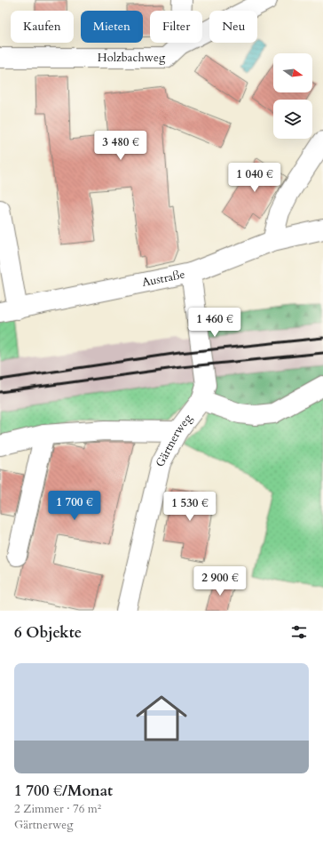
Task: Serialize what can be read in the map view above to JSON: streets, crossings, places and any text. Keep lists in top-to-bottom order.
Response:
{
  "streets": {
    "street": ["Holzbachweg", "Austraße", "Gärtnerweg"]
  },
  "crossings": [
    ["Austraße", "Gärtnerweg"]
  ],
  "north": "right",
  "page": {
    "chip": [
      "Kaufen",
      "Mieten",
      "Filter",
      "Neu"
    ],
    "price": [
      "3 480 €",
      "1 040 €",
      "1 460 €",
      "1 700 €",
      "1 530 €",
      "2 900 €"
    ],
    "heading": "6 Objekte",
    "list": [
      {
        "name": "1 700 €/Monat",
        "note": "2 Zimmer · 76 m² · Gärtnerweg"
      }
    ]
  }
}
